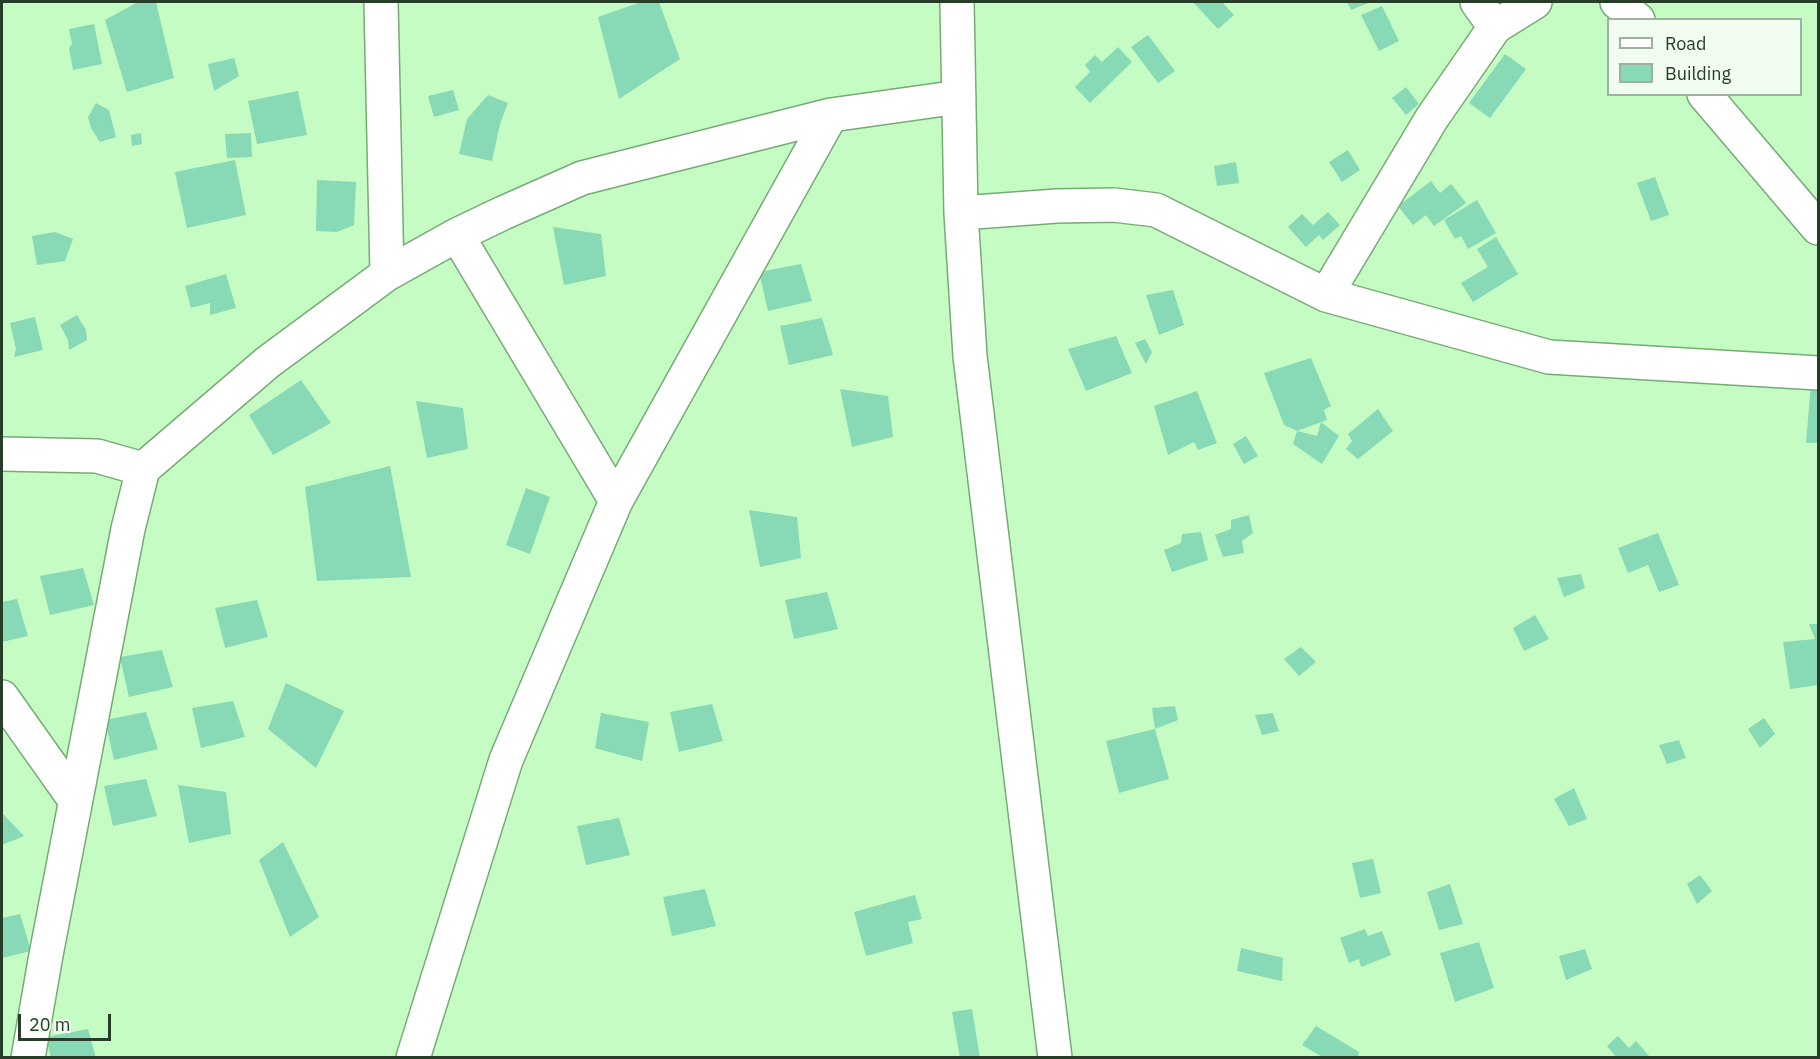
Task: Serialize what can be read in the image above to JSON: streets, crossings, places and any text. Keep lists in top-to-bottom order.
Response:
{
  "legend": ["Road", "Building"],
  "scale_bar": "20 m"
}
